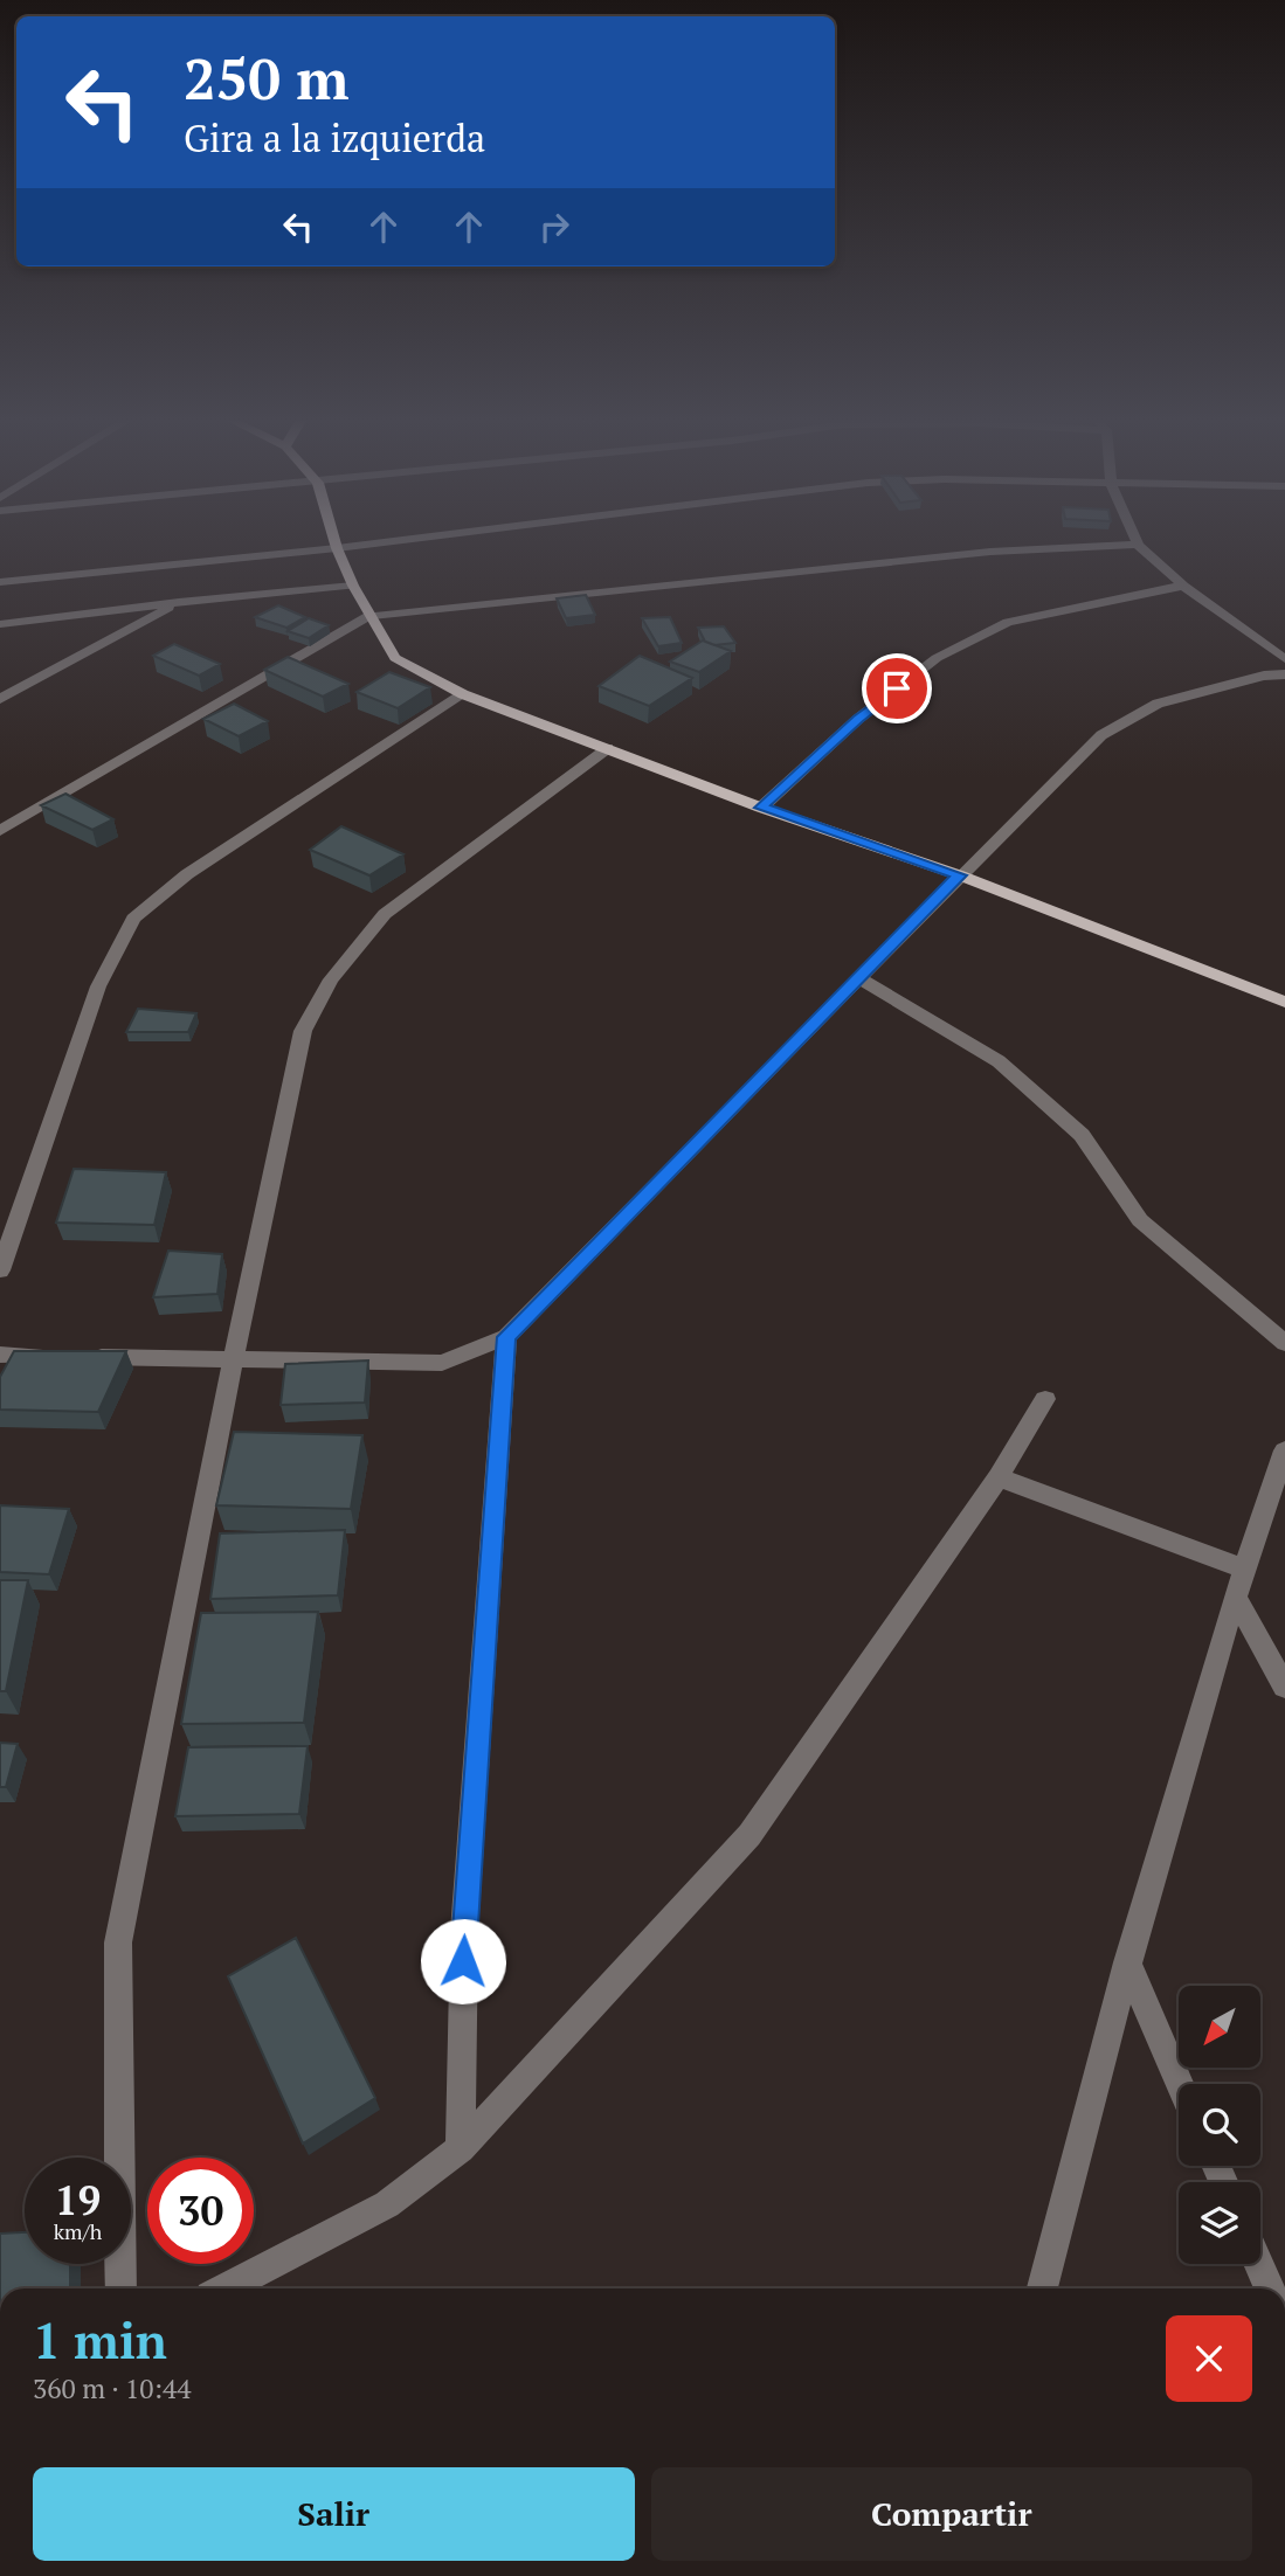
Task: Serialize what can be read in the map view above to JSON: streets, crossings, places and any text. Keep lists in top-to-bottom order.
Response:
{
  "north": "bottom left",
  "page": {
    "turn": ["250 m", "Gira a la izquierda"],
    "speed": "19 km/h",
    "limit": "30",
    "heading": ["1 min", "360 m · 10:44"],
    "buttons": ["Salir", "Compartir"]
  }
}
